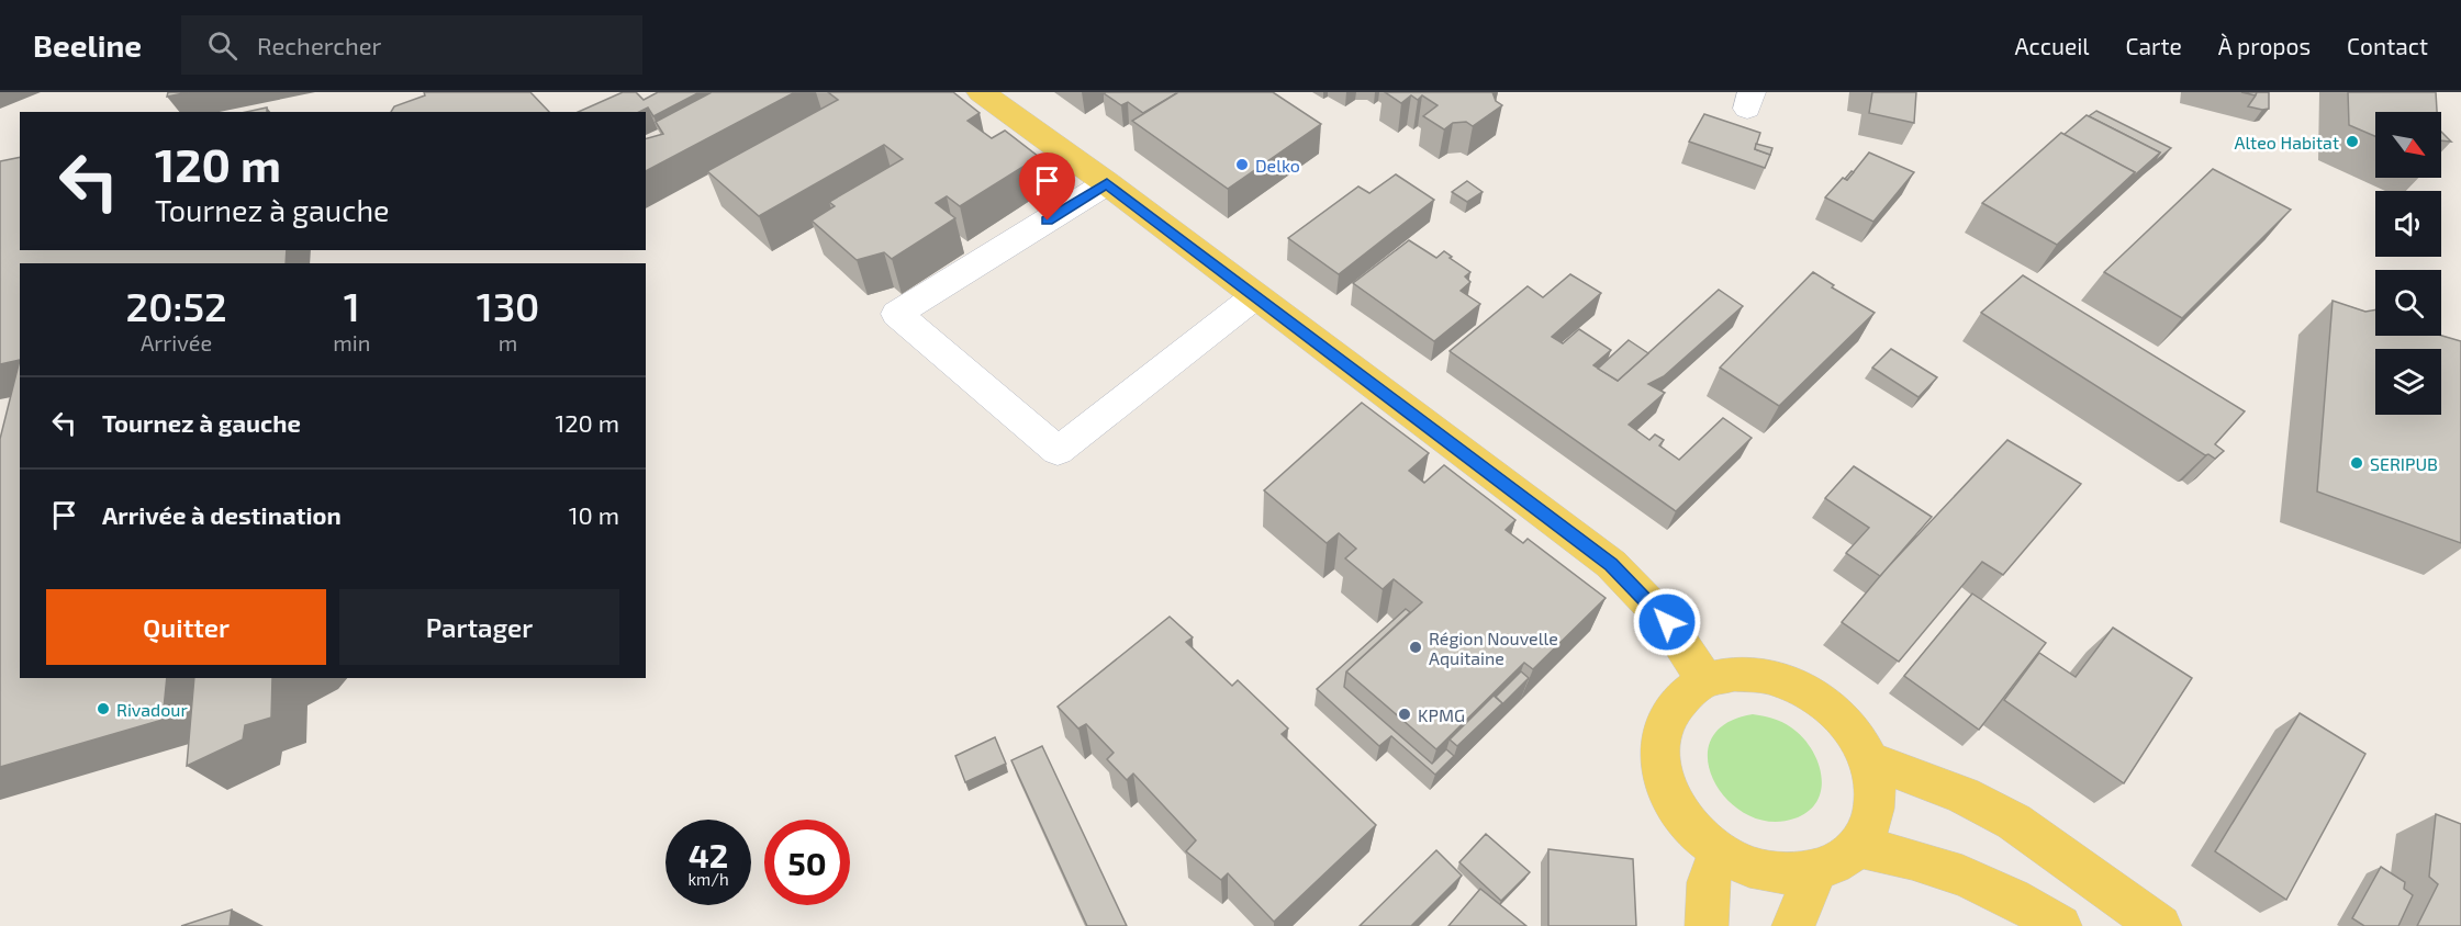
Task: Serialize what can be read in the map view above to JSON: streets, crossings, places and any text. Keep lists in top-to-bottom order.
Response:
{
  "places": [
    "Alteo Habitat",
    "Delko",
    "SERIPUB",
    "Région Nouvelle Aquitaine",
    "Rivadour",
    "KPMG"
  ],
  "north": "bottom right",
  "page": {
    "header": "Beeline",
    "search": "Rechercher",
    "nav": [
      "Accueil",
      "Carte",
      "À propos",
      "Contact"
    ],
    "turn": ["120 m", "Tournez à gauche"],
    "eta": [
      "20:52",
      "Arrivée",
      "1",
      "min",
      "130",
      "m"
    ],
    "list": [
      {
        "name": "Tournez à gauche",
        "value": "120 m"
      },
      {
        "name": "Arrivée à destination",
        "value": "10 m"
      }
    ],
    "buttons": ["Quitter", "Partager"],
    "speed": "42 km/h",
    "limit": "50"
  }
}
